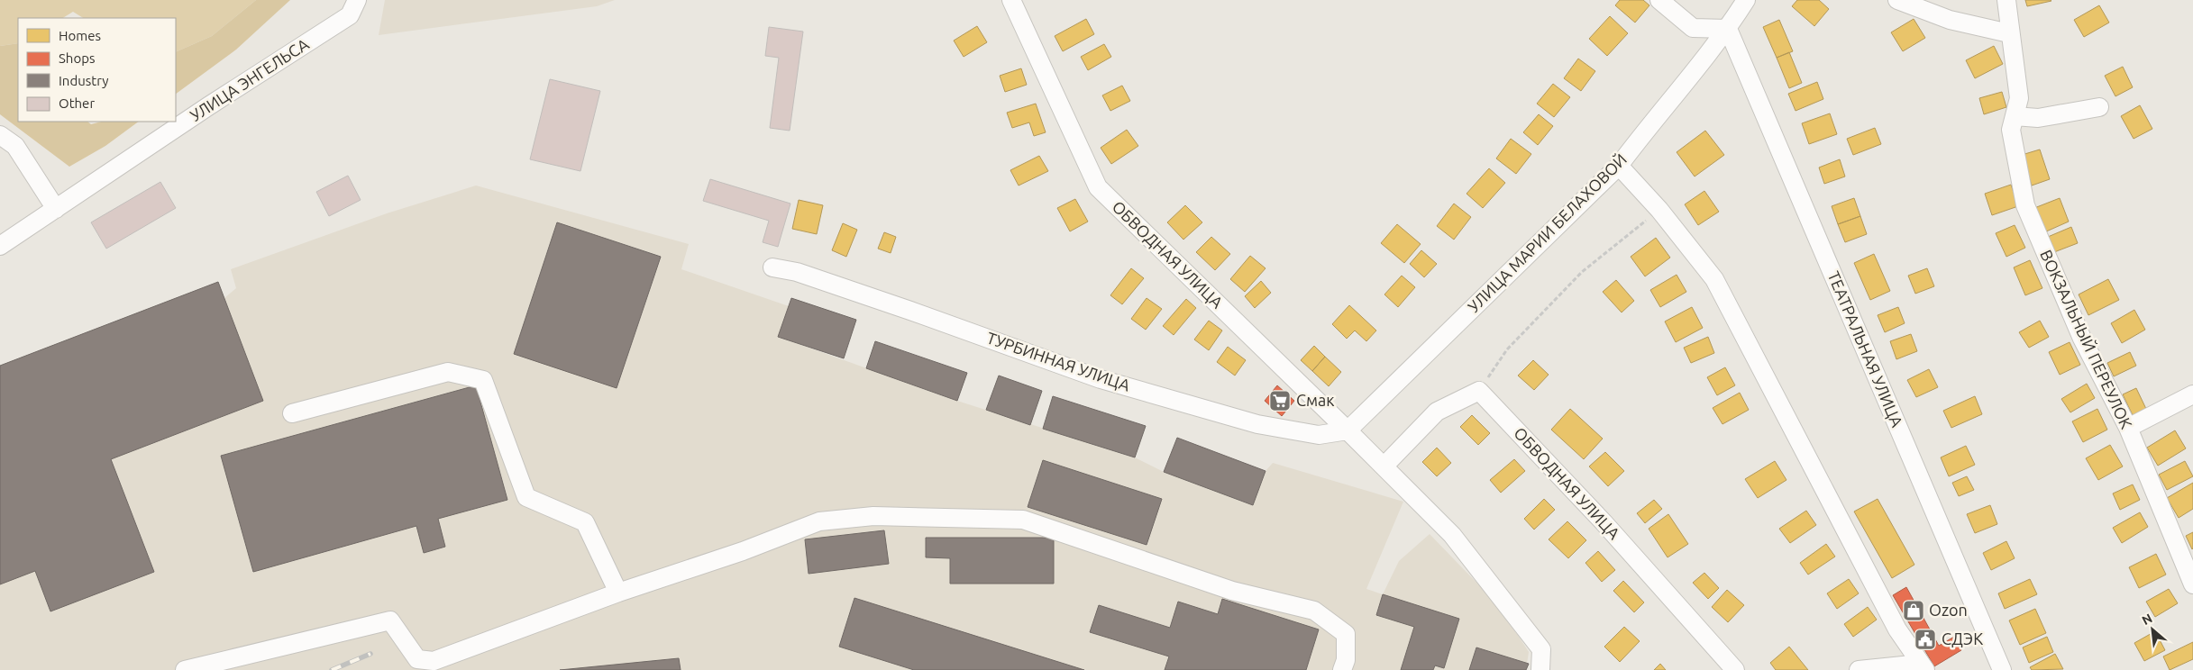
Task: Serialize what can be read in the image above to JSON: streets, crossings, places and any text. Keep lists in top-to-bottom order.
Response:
{
  "streets": {
    "street": [
      "УЛИЦА ЭНГЕЛЬСА",
      "УЛИЦА МАРИИ БЕЛАХОВОЙ",
      "ОБВОДНАЯ УЛИЦА",
      "ВОКЗАЛЬНЫЙ ПЕРЕУЛОК",
      "ТЕАТРАЛЬНАЯ УЛИЦА",
      "ТУРБИННАЯ УЛИЦА"
    ]
  },
  "crossings": [
    ["УЛИЦА МАРИИ БЕЛАХОВОЙ", "ОБВОДНАЯ УЛИЦА"],
    ["УЛИЦА МАРИИ БЕЛАХОВОЙ", "ТЕАТРАЛЬНАЯ УЛИЦА"],
    ["УЛИЦА МАРИИ БЕЛАХОВОЙ", "ТУРБИННАЯ УЛИЦА"],
    ["ОБВОДНАЯ УЛИЦА", "ТУРБИННАЯ УЛИЦА"]
  ],
  "places": {
    "supermarket": ["Смак"],
    "shop": ["Ozon"],
    "public building": ["СДЭК"]
  },
  "legend": [
    "Homes",
    "Shops",
    "Industry",
    "Other"
  ],
  "north": "top left"
}
